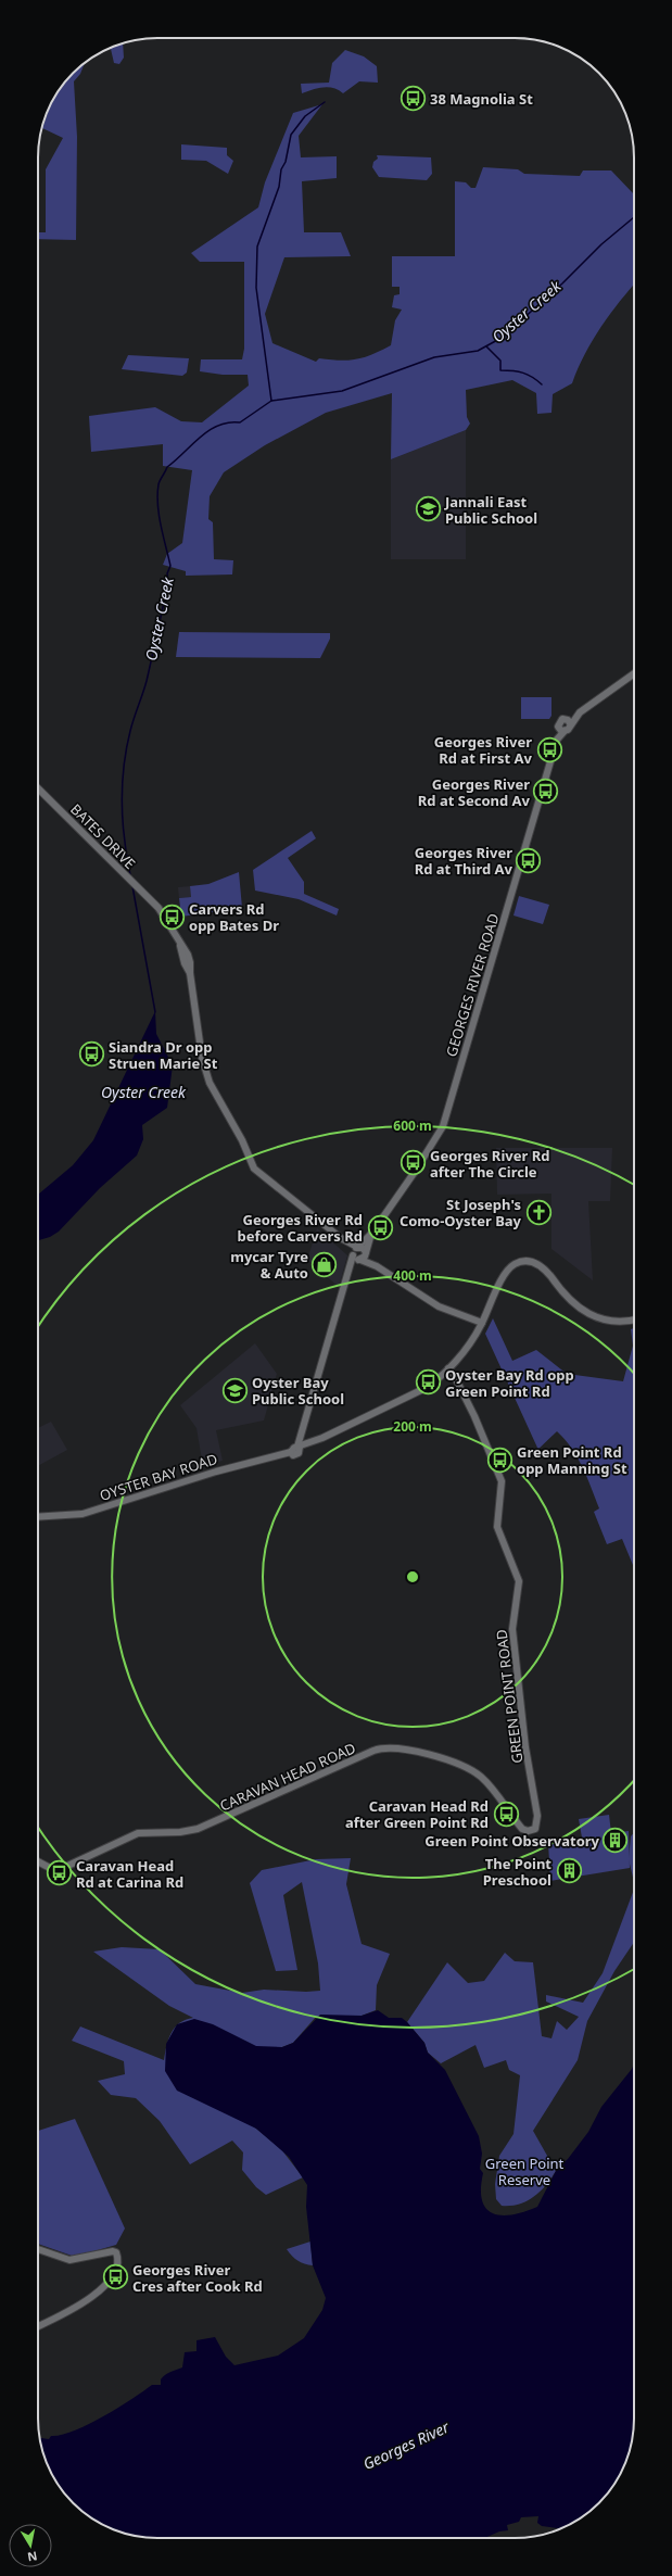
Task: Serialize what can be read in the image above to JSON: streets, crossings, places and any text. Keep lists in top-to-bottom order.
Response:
{
  "streets": {
    "street": [
      "BATES DRIVE",
      "GEORGES RIVER ROAD",
      "OYSTER BAY ROAD",
      "GREEN POINT ROAD",
      "CARAVAN HEAD ROAD"
    ]
  },
  "crossings": [
    ["BATES DRIVE", "GEORGES RIVER ROAD"],
    ["GEORGES RIVER ROAD", "OYSTER BAY ROAD"],
    ["GREEN POINT ROAD", "CARAVAN HEAD ROAD"]
  ],
  "water": ["Oyster Creek", "Georges River"],
  "parks": ["Green Point Reserve"],
  "places": {
    "bus stop": [
      "38 Magnolia St",
      "Georges River Rd at First Av",
      "Georges River Rd at Second Av",
      "Georges River Rd at Third Av",
      "Carvers Rd opp Bates Dr",
      "Siandra Dr opp Struen Marie St",
      "Georges River Rd after The Circle",
      "Georges River Rd before Carvers Rd",
      "Oyster Bay Rd opp Green Point Rd",
      "Green Point Rd opp Manning St",
      "Caravan Head Rd after Green Point Rd",
      "Caravan Head Rd at Carina Rd",
      "Georges River Cres after Cook Rd"
    ],
    "school or university": ["Jannali East Public School", "Oyster Bay Public School"],
    "church": ["St Joseph's Como-Oyster Bay"],
    "shop": ["mycar Tyre & Auto"],
    "building": ["Green Point Observatory", "The Point Preschool"]
  },
  "north": "bottom",
  "rings": ["600 m", "400 m", "200 m"]
}
